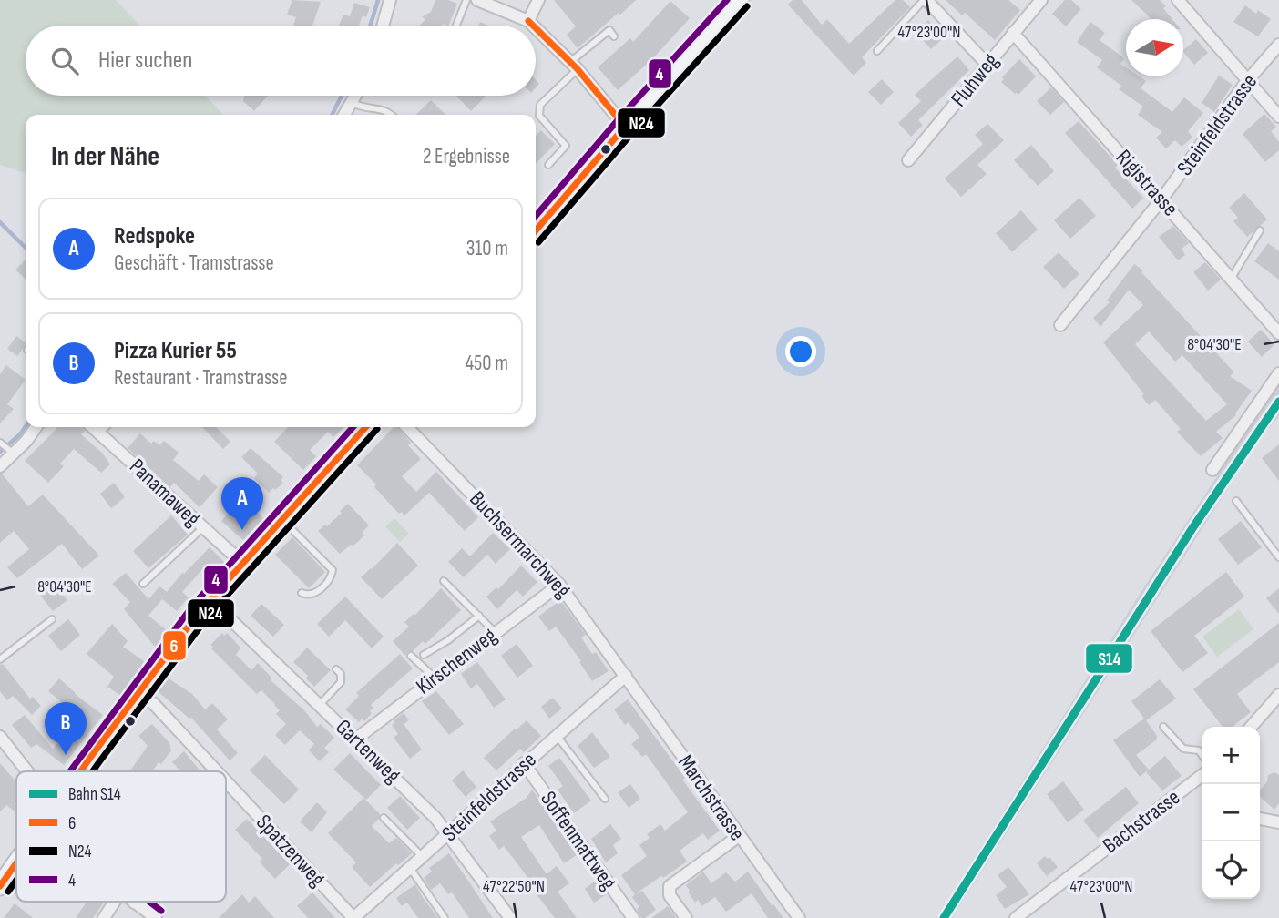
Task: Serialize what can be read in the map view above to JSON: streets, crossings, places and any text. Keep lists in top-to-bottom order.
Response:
{
  "streets": {
    "street": [
      "Fluhweg",
      "Steinfeldstrasse",
      "Rigistrasse",
      "Panamaweg",
      "Buchsermarchweg",
      "Kirschenweg",
      "Gartenweg",
      "Marchstrasse",
      "Bachstrasse",
      "Soffenmattweg",
      "Spatzenweg"
    ]
  },
  "crossings": [
    ["Fluhweg", "Rigistrasse"],
    ["Steinfeldstrasse", "Rigistrasse"],
    ["Steinfeldstrasse", "Buchsermarchweg"],
    ["Steinfeldstrasse", "Gartenweg"],
    ["Steinfeldstrasse", "Marchstrasse"],
    ["Steinfeldstrasse", "Soffenmattweg"],
    ["Steinfeldstrasse", "Spatzenweg"],
    ["Buchsermarchweg", "Kirschenweg"],
    ["Buchsermarchweg", "Marchstrasse"],
    ["Kirschenweg", "Gartenweg"]
  ],
  "lines": [
    "transit line 4",
    "transit line N24",
    "transit line 6",
    "rail line S14"
  ],
  "legend": [
    "Bahn S14",
    "6",
    "N24",
    "4"
  ],
  "north": "right",
  "page": {
    "search": "Hier suchen",
    "heading": ["In der Nähe", "2 Ergebnisse"],
    "list": [
      {
        "mark": "A",
        "name": "Redspoke",
        "note": "Geschäft · Tramstrasse",
        "value": "310 m"
      },
      {
        "mark": "B",
        "name": "Pizza Kurier 55",
        "note": "Restaurant · Tramstrasse",
        "value": "450 m"
      }
    ],
    "pins": ["A", "B"],
    "map_buttons": ["+", "−"]
  },
  "coordinates": ["47°23'00\"N", "8°04'30\"E", "47°22'50\"N"]
}
